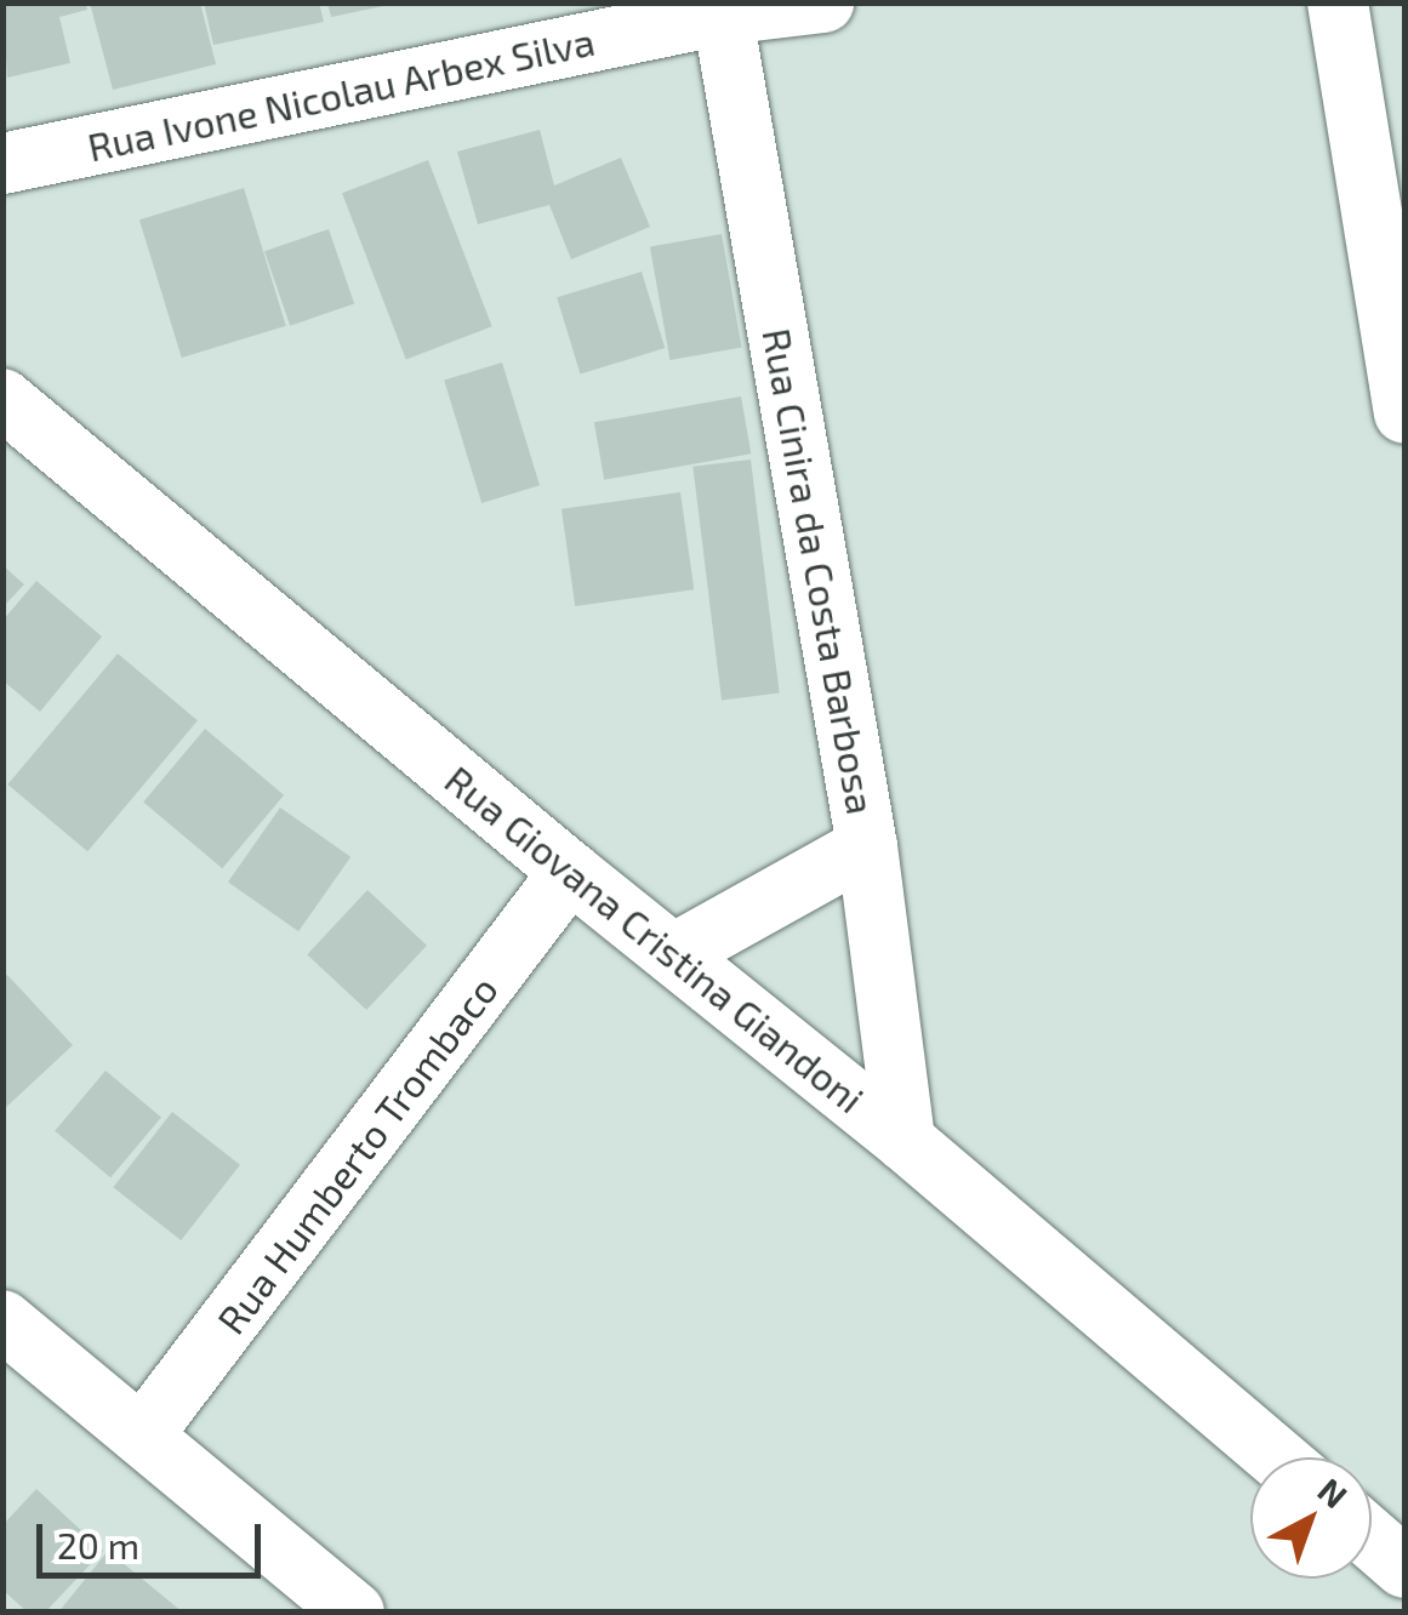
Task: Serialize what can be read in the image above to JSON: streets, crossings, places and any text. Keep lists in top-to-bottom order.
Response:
{
  "streets": {
    "street": [
      "Rua Ivone Nicolau Arbex Silva",
      "Rua Cinira da Costa Barbosa",
      "Rua Giovana Cristina Giandoni",
      "Rua Humberto Trombaco"
    ]
  },
  "crossings": [
    ["Rua Ivone Nicolau Arbex Silva", "Rua Cinira da Costa Barbosa"],
    ["Rua Cinira da Costa Barbosa", "Rua Giovana Cristina Giandoni"],
    ["Rua Giovana Cristina Giandoni", "Rua Humberto Trombaco"]
  ],
  "scale_bar": "20 m",
  "north": "top right"
}
